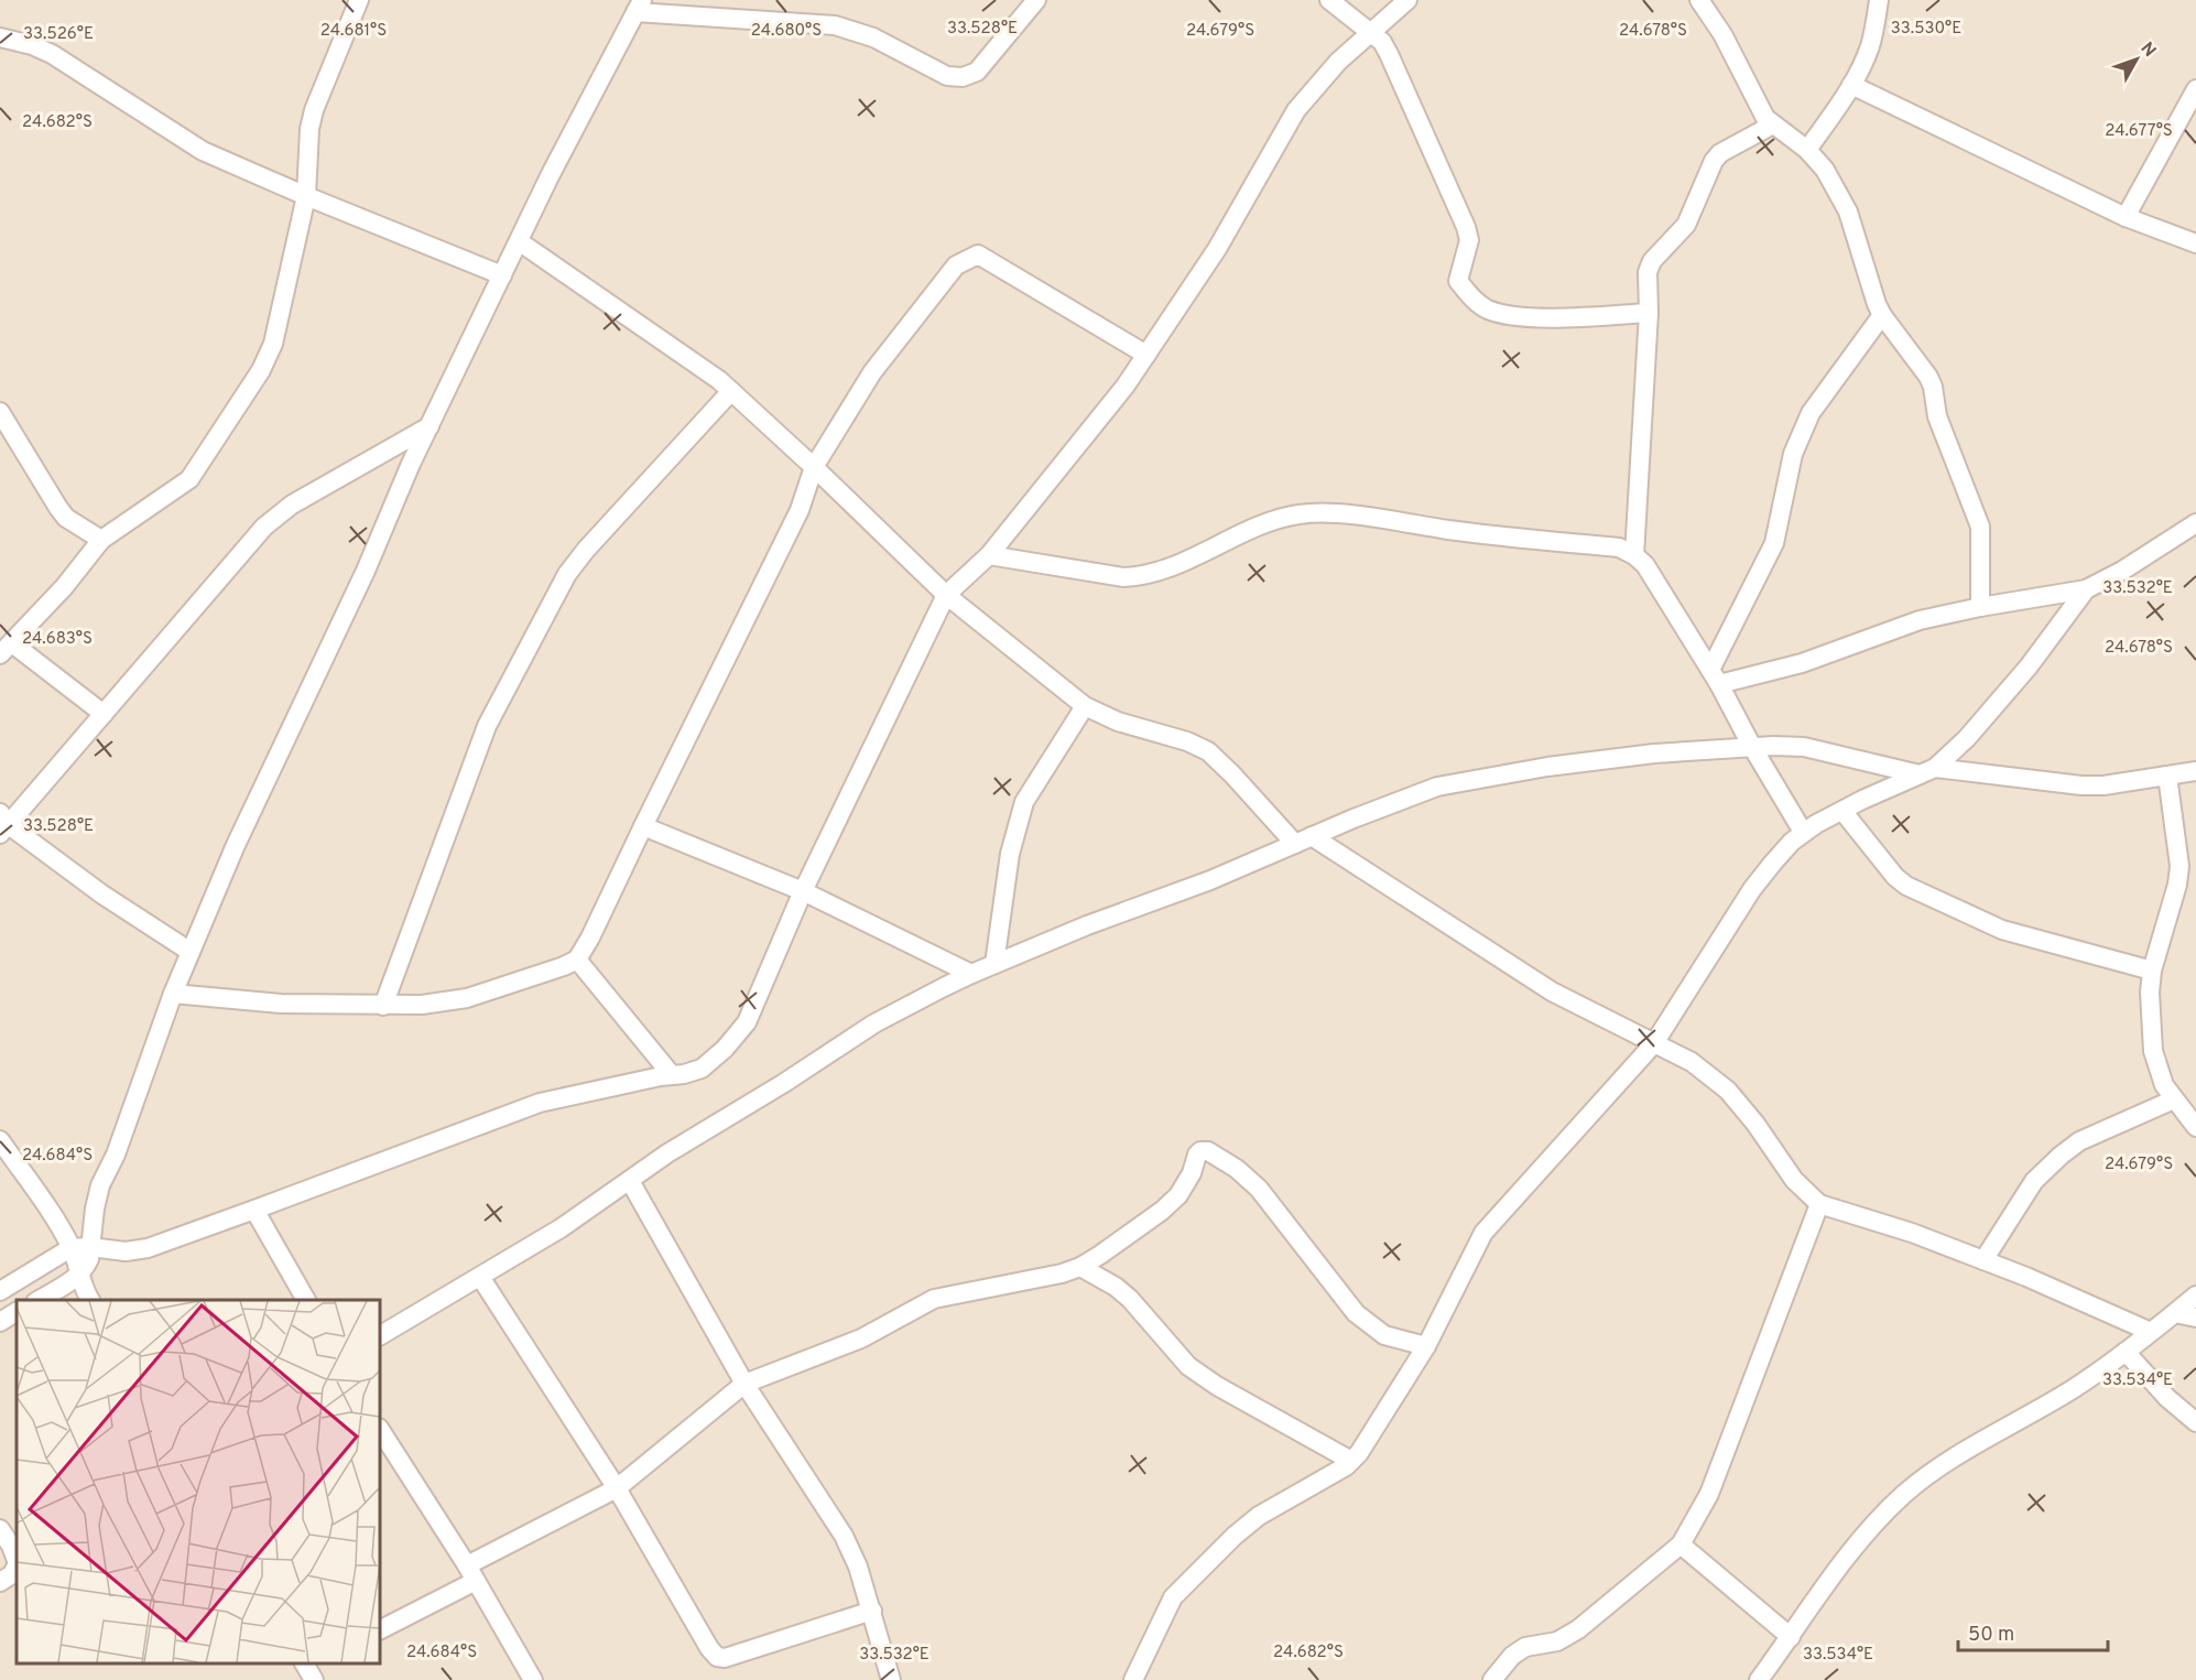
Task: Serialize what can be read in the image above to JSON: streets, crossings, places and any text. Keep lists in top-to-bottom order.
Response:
{
  "scale_bar": "50 m",
  "north": "top right",
  "coordinates": [
    "33.528°E",
    "33.530°E",
    "24.681°S",
    "24.680°S",
    "24.679°S",
    "24.678°S",
    "33.526°E",
    "24.682°S",
    "24.677°S",
    "33.532°E",
    "24.683°S",
    "24.684°S",
    "33.534°E"
  ]
}
